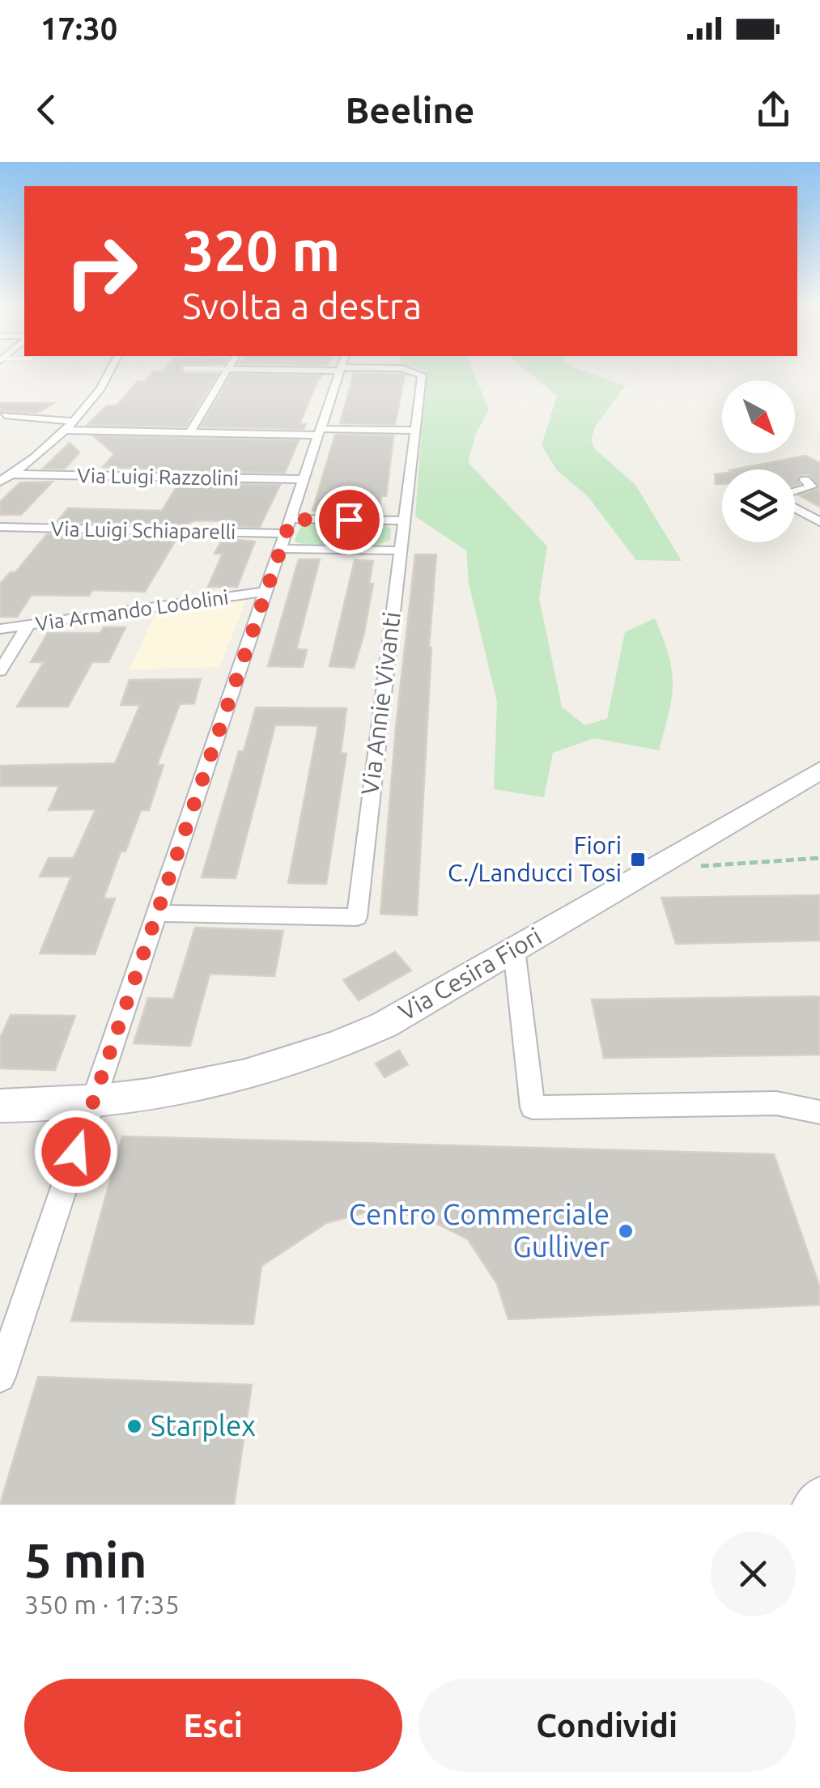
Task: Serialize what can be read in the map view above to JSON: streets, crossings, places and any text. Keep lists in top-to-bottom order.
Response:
{
  "streets": {
    "street": [
      "Via Luigi Razzolini",
      "Via Luigi Schiaparelli",
      "Via Armando Lodolini",
      "Via Annie Vivanti",
      "Via Cesira Fiori"
    ]
  },
  "places": {
    "transit": ["Fiori C./Landucci Tosi"],
    "other": ["Centro Commerciale Gulliver", "Starplex"]
  },
  "north": "bottom right",
  "page": {
    "status": "17:30",
    "header": "Beeline",
    "turn": ["320 m", "Svolta a destra"],
    "heading": ["5 min", "350 m · 17:35"],
    "buttons": ["Esci", "Condividi"]
  }
}
